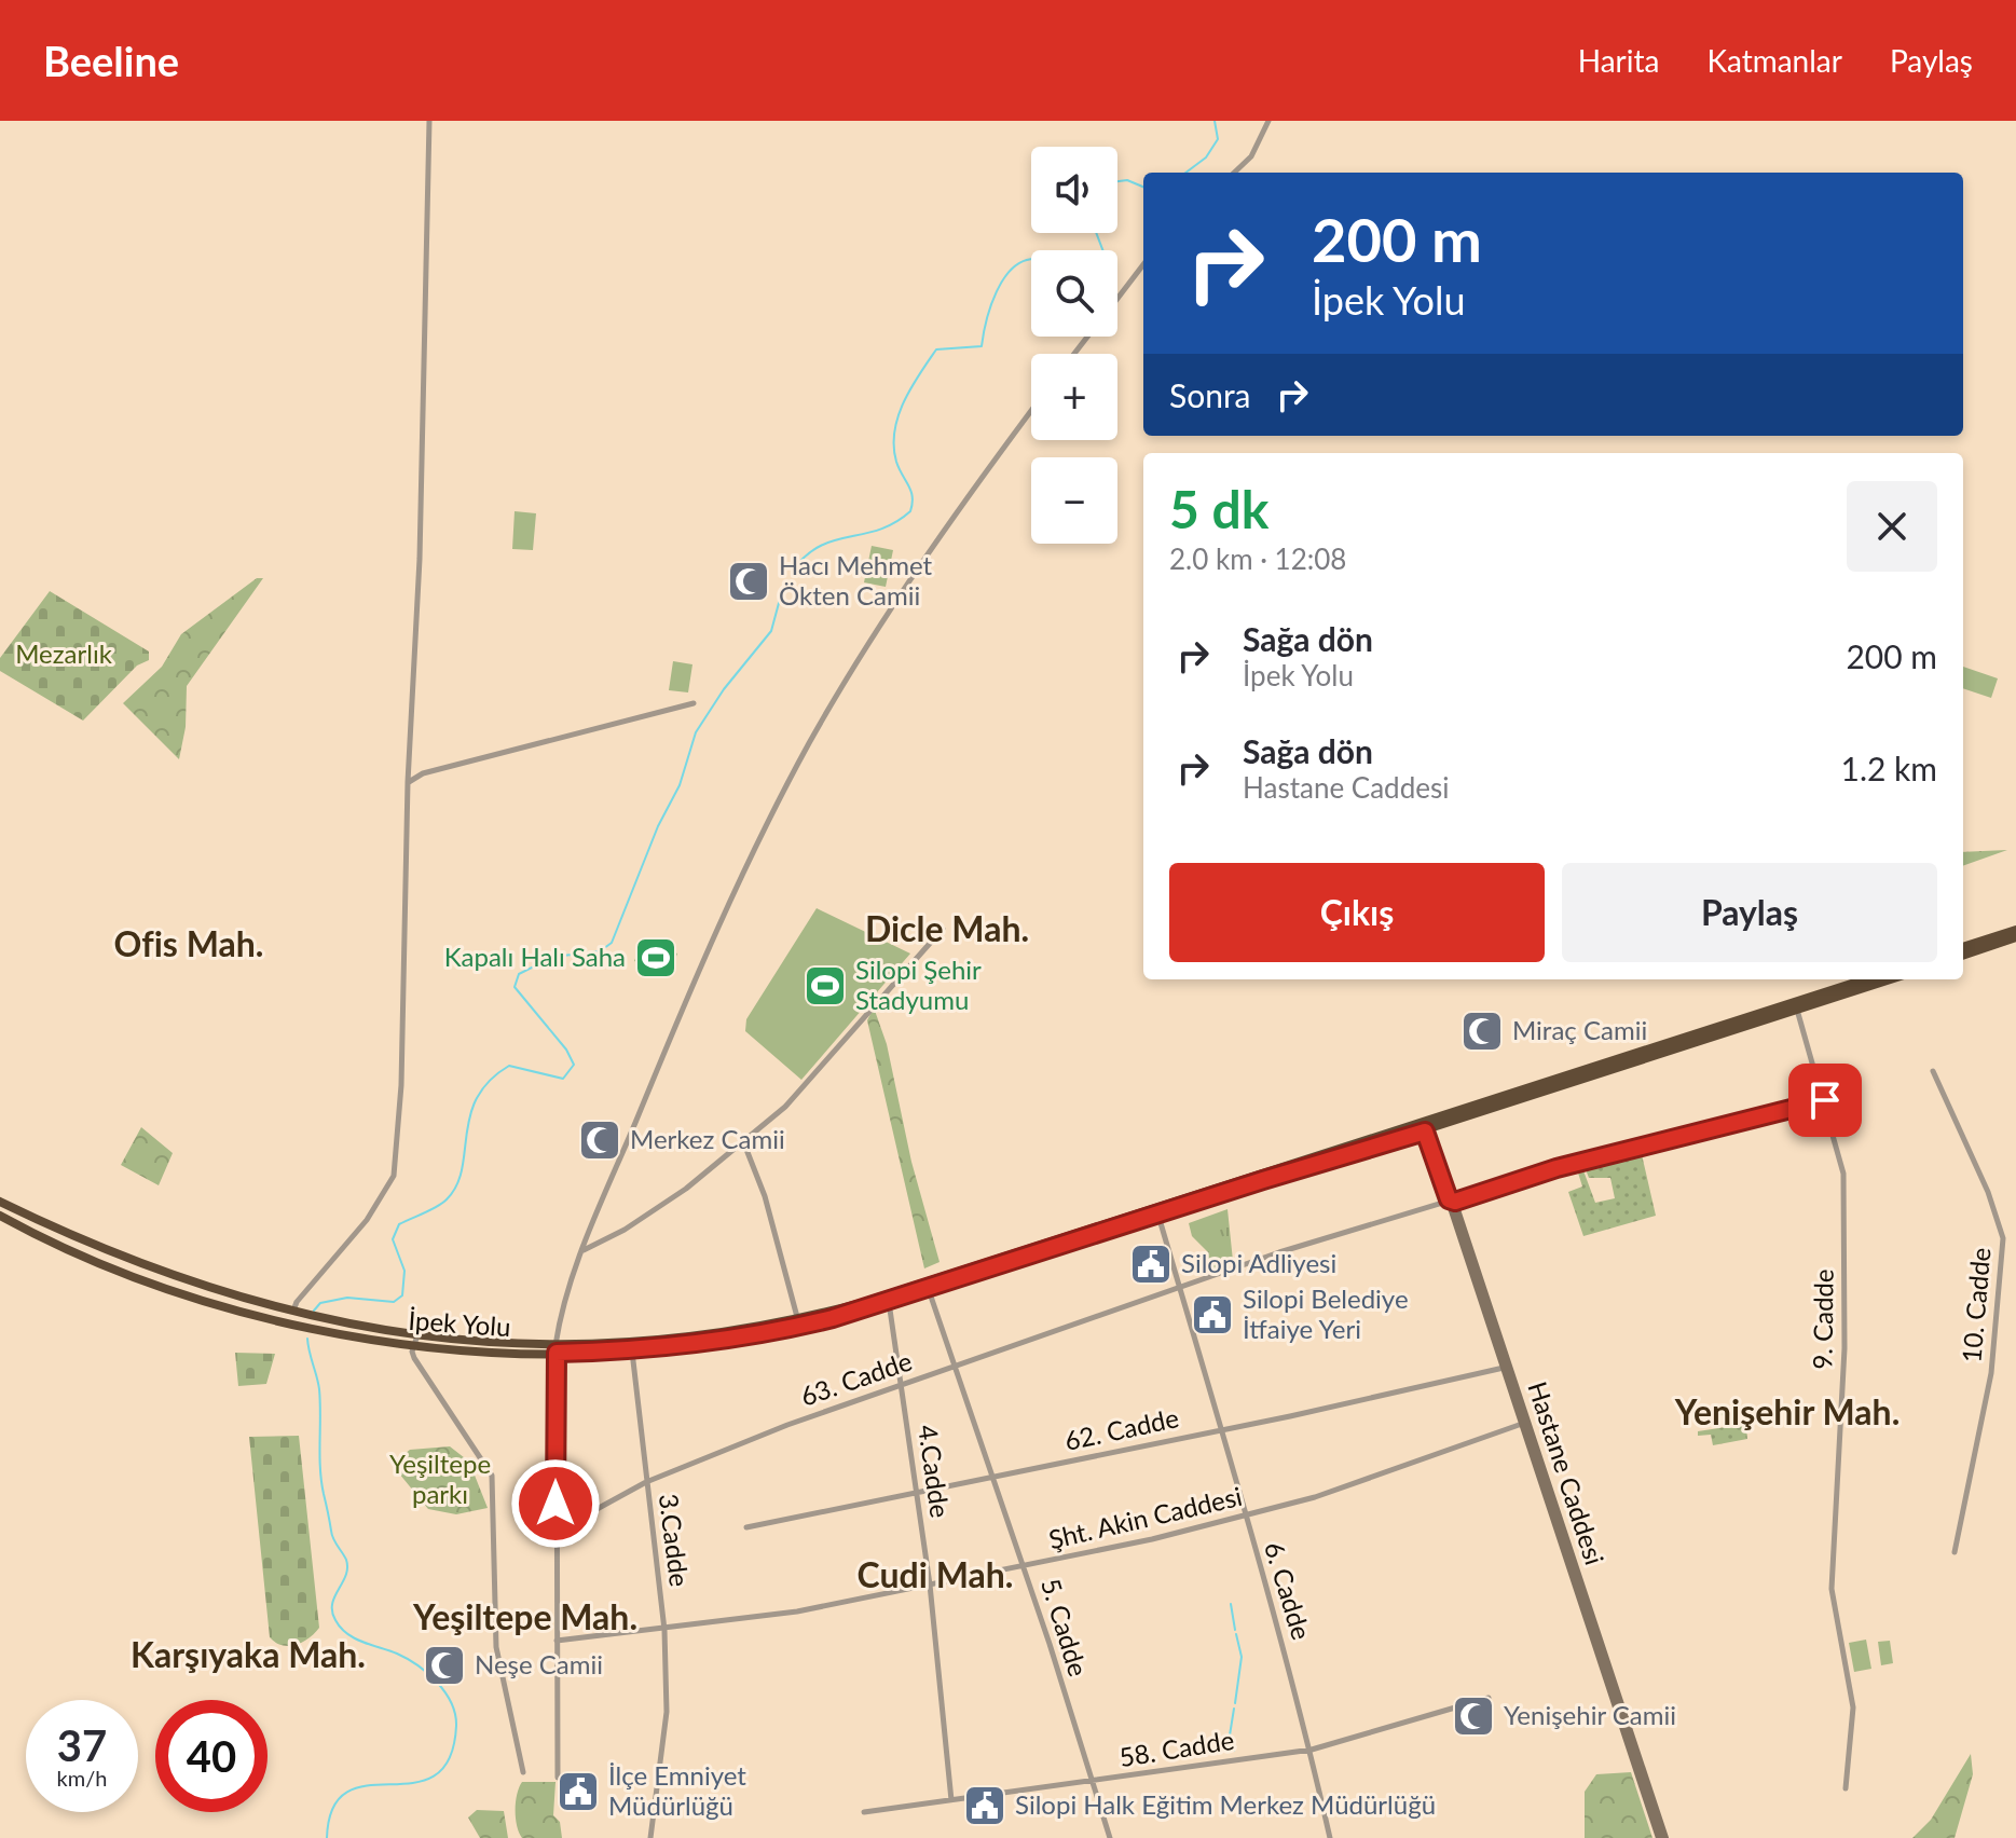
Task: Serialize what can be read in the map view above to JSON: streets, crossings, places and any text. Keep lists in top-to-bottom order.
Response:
{
  "streets": {
    "highway": ["İpek Yolu"],
    "main road": ["Hastane Caddesi"],
    "street": [
      "10. Cadde",
      "9. Cadde",
      "63. Cadde",
      "62. Cadde",
      "4.Cadde",
      "Şht. Akin Caddesi",
      "3.Cadde",
      "6. Cadde",
      "5. Cadde",
      "58. Cadde"
    ]
  },
  "crossings": [
    ["9. Cadde", "63. Cadde"],
    ["63. Cadde", "4.Cadde"],
    ["63. Cadde", "Hastane Caddesi"],
    ["63. Cadde", "3.Cadde"],
    ["63. Cadde", "6. Cadde"],
    ["63. Cadde", "5. Cadde"],
    ["62. Cadde", "4.Cadde"],
    ["62. Cadde", "Hastane Caddesi"],
    ["62. Cadde", "6. Cadde"],
    ["62. Cadde", "5. Cadde"],
    ["4.Cadde", "Şht. Akin Caddesi"],
    ["4.Cadde", "58. Cadde"],
    ["Hastane Caddesi", "Şht. Akin Caddesi"],
    ["Şht. Akin Caddesi", "3.Cadde"],
    ["Şht. Akin Caddesi", "6. Cadde"],
    ["Şht. Akin Caddesi", "5. Cadde"],
    ["6. Cadde", "58. Cadde"],
    ["5. Cadde", "58. Cadde"]
  ],
  "districts": [
    "Dicle Mah.",
    "Ofis Mah.",
    "Yenişehir Mah.",
    "Cudi Mah.",
    "Yeşiltepe Mah.",
    "Karşıyaka Mah."
  ],
  "parks": ["Mezarlık", "Yeşiltepe parkı"],
  "places": {
    "mosque": [
      "Hacı Mehmet Ökten Camii",
      "Miraç Camii",
      "Merkez Camii",
      "Neşe Camii",
      "Yenişehir Camii"
    ],
    "sports": ["Kapalı Halı Saha", "Silopi Şehir Stadyumu"],
    "public building": [
      "Silopi Adliyesi",
      "Silopi Belediye İtfaiye Yeri",
      "İlçe Emniyet Müdürlüğü",
      "Silopi Halk Eğitim Merkez Müdürlüğü"
    ]
  },
  "page": {
    "header": "Beeline",
    "nav": ["Harita", "Katmanlar", "Paylaş"],
    "map_buttons": ["+", "−"],
    "turn": ["200 m", "İpek Yolu"],
    "then": "Sonra",
    "heading": ["5 dk", "2.0 km · 12:08"],
    "list": [
      {
        "name": "Sağa dön",
        "note": "İpek Yolu",
        "value": "200 m"
      },
      {
        "name": "Sağa dön",
        "note": "Hastane Caddesi",
        "value": "1.2 km"
      }
    ],
    "buttons": ["Çıkış", "Paylaş"],
    "speed": "37 km/h",
    "limit": "40"
  }
}
